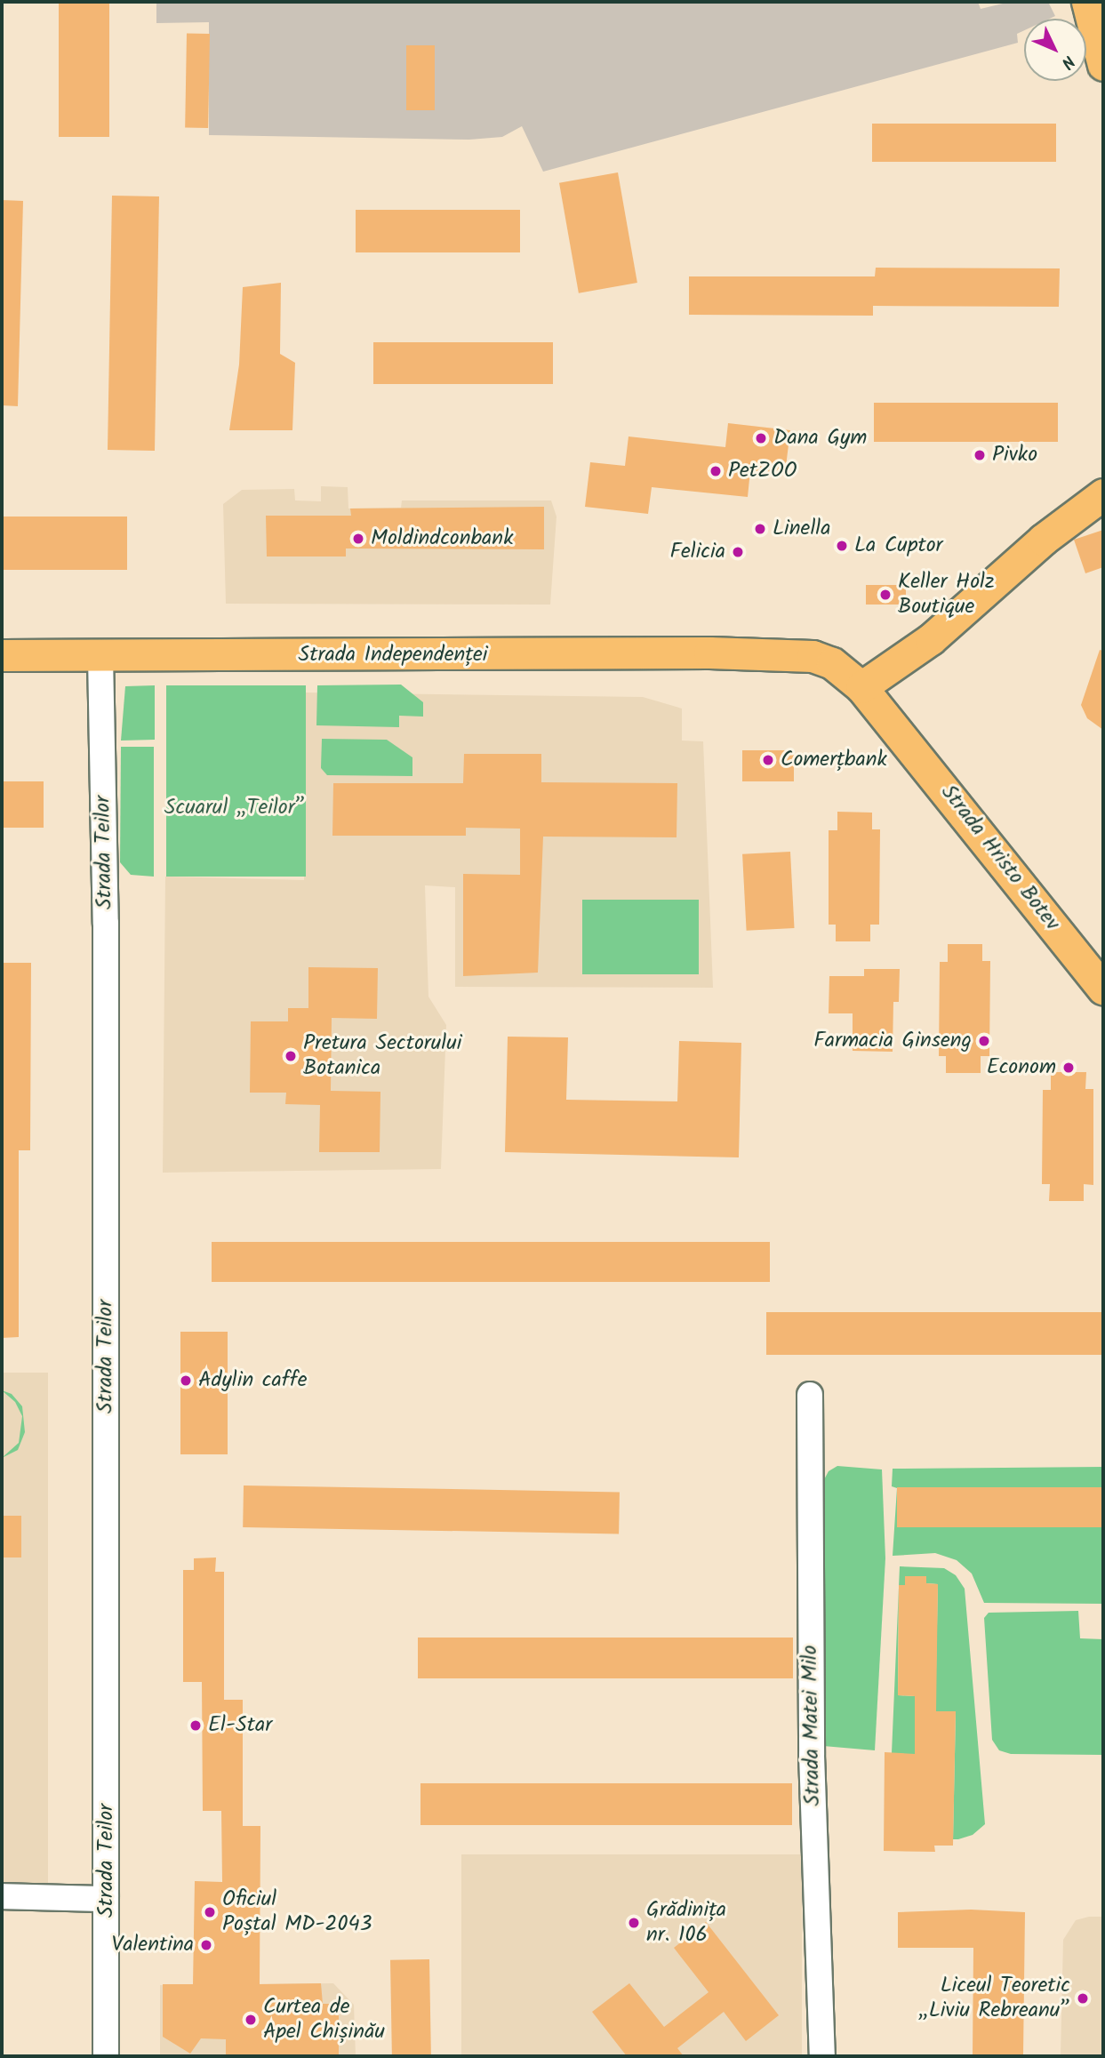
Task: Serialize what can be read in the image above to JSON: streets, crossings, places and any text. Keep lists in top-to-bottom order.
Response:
{
  "streets": {
    "main road": ["Strada Independenței", "Strada Hristo Botev"],
    "street": ["Strada Teilor", "Strada Matei Milo"]
  },
  "crossings": [
    ["Strada Independenței", "Strada Teilor"],
    ["Strada Independenței", "Strada Hristo Botev"]
  ],
  "parks": ["Scuarul „Teilor”"],
  "places": [
    "Dana Gym",
    "Pivko",
    "PetZOO",
    "Linella",
    "Moldindconbank",
    "La Cuptor",
    "Felicia",
    "Keller Holz Boutique",
    "Comerțbank",
    "Farmacia Ginseng",
    "Pretura Sectorului Botanica",
    "Econom",
    "Adylin caffe",
    "El-Star",
    "Oficiul Poștal MD-2043",
    "Grădinița nr. 106",
    "Valentina",
    "Liceul Teoretic „Liviu Rebreanu”",
    "Curtea de Apel Chișinău"
  ],
  "north": "bottom right"
}
